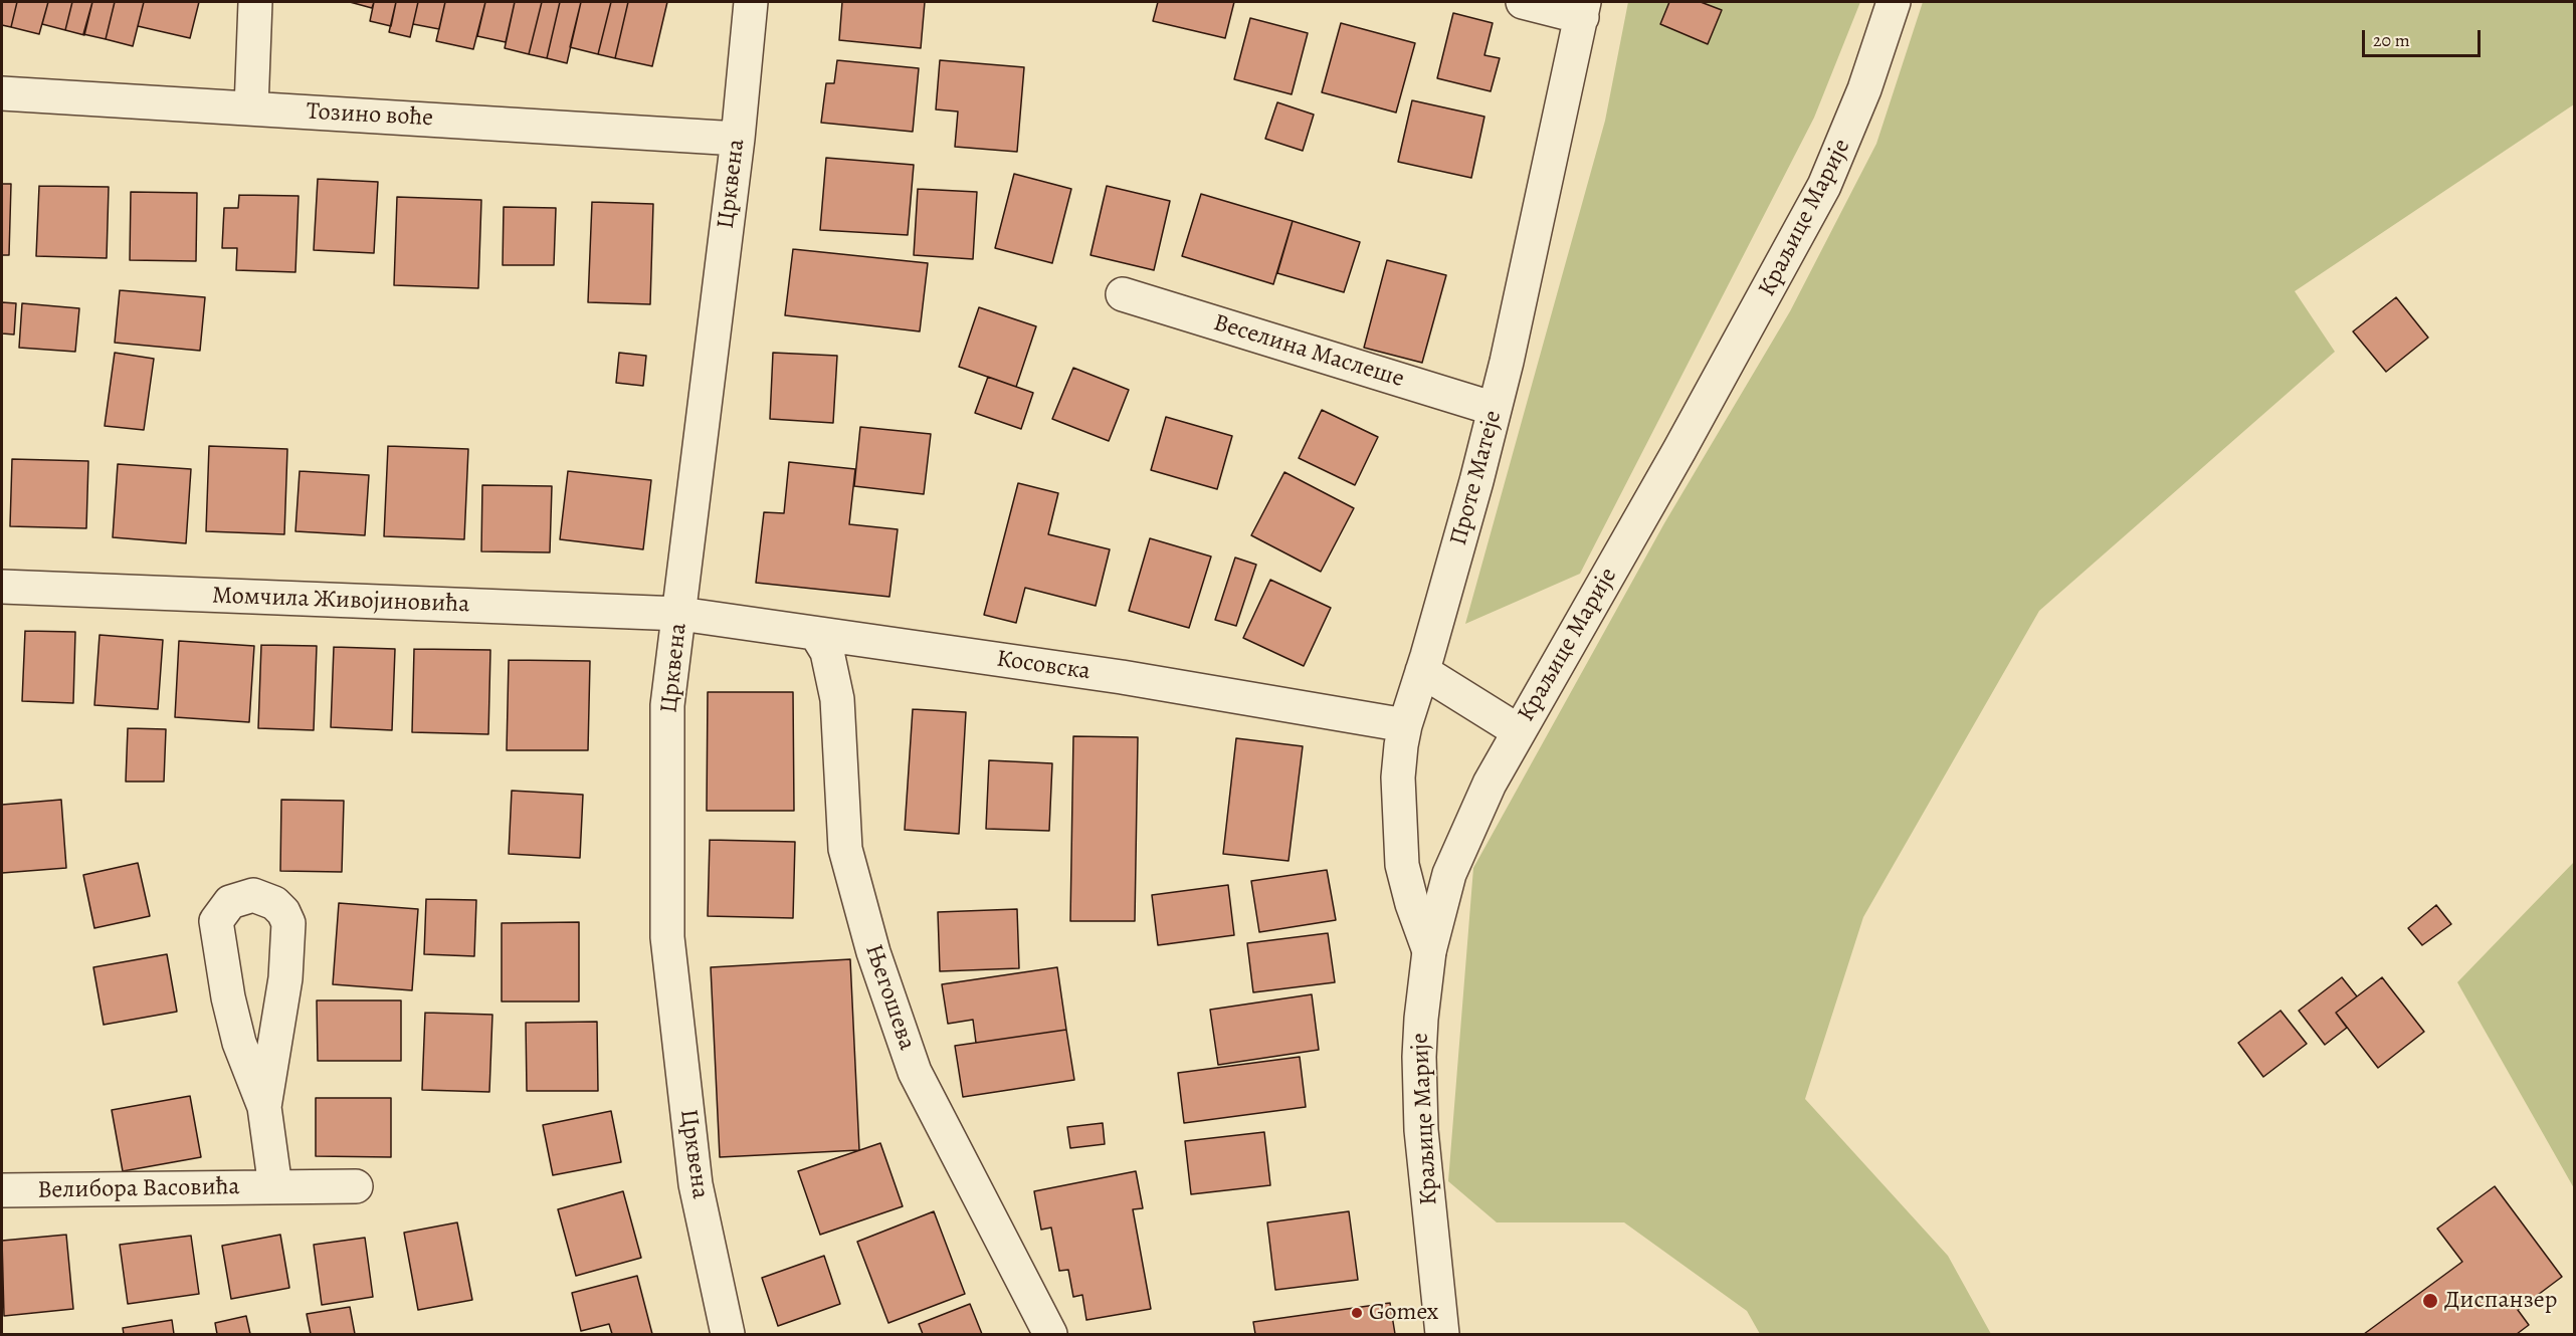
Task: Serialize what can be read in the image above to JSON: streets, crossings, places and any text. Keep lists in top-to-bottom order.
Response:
{
  "streets": {
    "street": [
      "Тозино воће",
      "Црквена",
      "Краљице Марије",
      "Веселина Маслеше",
      "Проте Матеје",
      "Момчила Живојиновића",
      "Косовска",
      "Његошева",
      "Велибора Васовића"
    ]
  },
  "crossings": [
    ["Тозино воће", "Црквена"],
    ["Црквена", "Момчила Живојиновића"],
    ["Црквена", "Косовска"],
    ["Краљице Марије", "Проте Матеје"],
    ["Веселина Маслеше", "Проте Матеје"],
    ["Проте Матеје", "Косовска"],
    ["Момчила Живојиновића", "Косовска"],
    ["Косовска", "Његошева"]
  ],
  "places": ["Диспанзер", "Gomex"],
  "scale_bar": "20 m"
}
